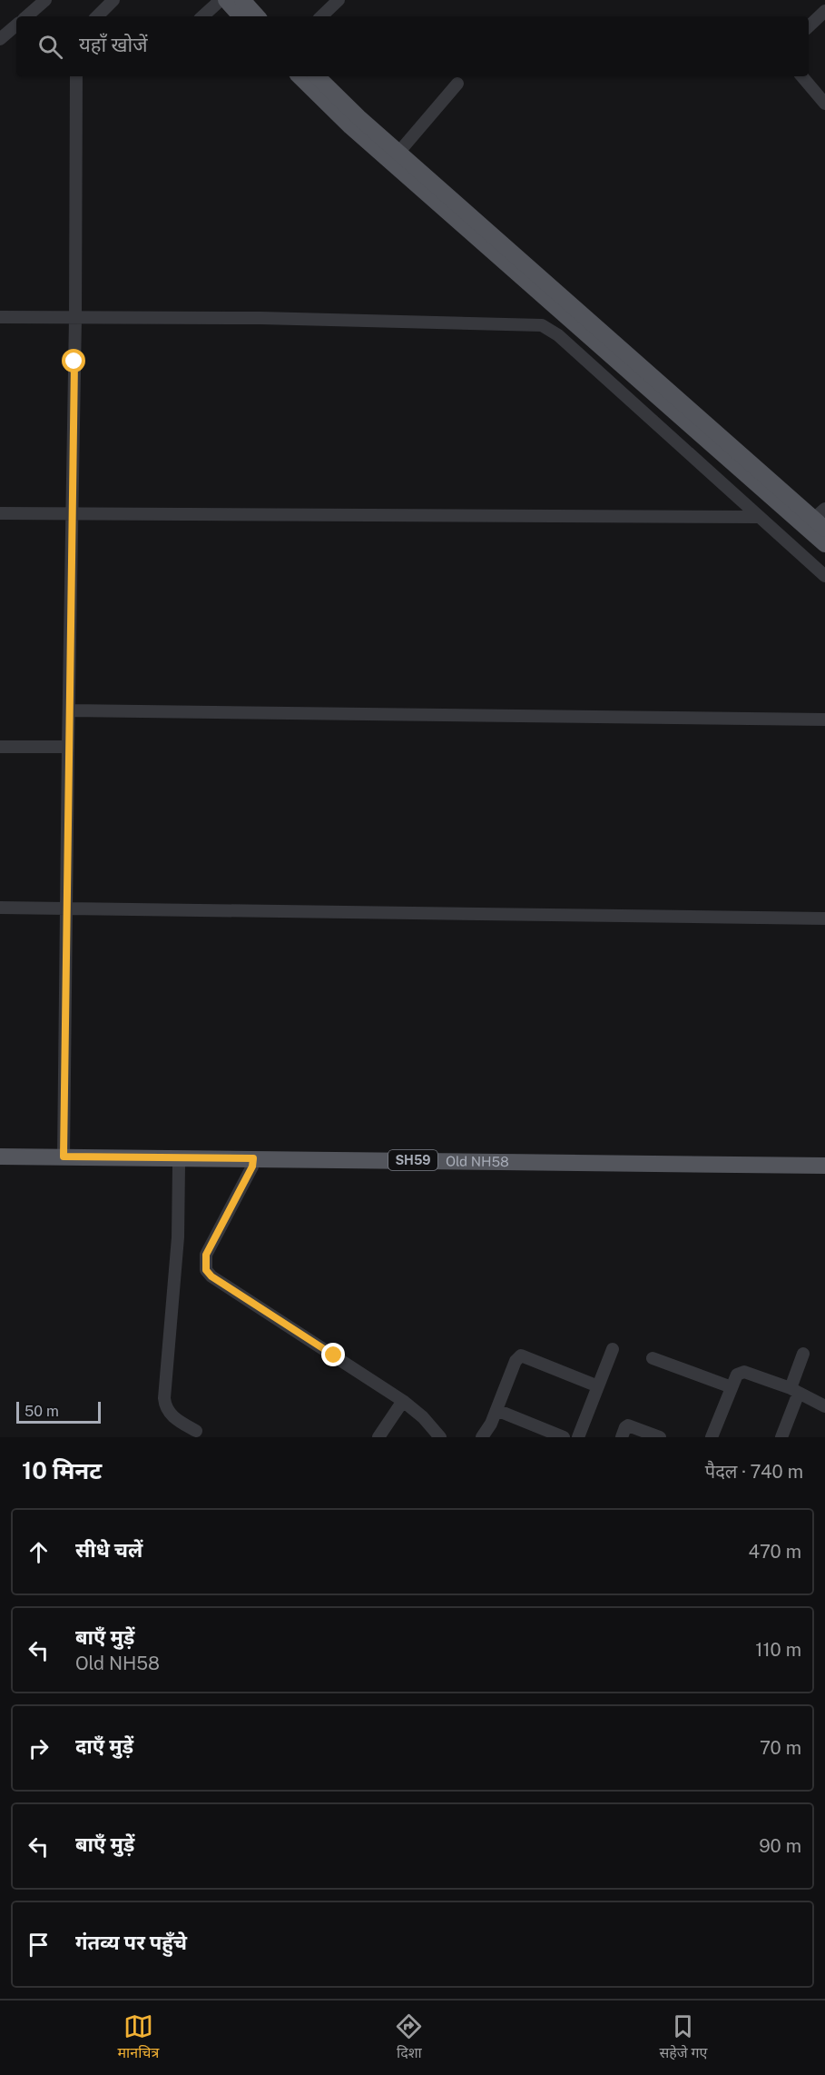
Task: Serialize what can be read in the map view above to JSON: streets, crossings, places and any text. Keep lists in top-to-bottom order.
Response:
{
  "streets": {
    "main road": ["SH59", "Old NH58"]
  },
  "scale_bar": "50 m",
  "page": {
    "search": "यहाँ खोजें",
    "scale": "50 m",
    "heading": ["10 मिनट", "पैदल · 740 m"],
    "list": [
      ["सीधे चलें", "470 m"],
      ["बाएँ मुड़ें", "Old NH58", "110 m"],
      ["दाएँ मुड़ें", "70 m"],
      ["बाएँ मुड़ें", "90 m"],
      "गंतव्य पर पहुँचे"
    ],
    "nav": ["मानचित्र", "दिशा", "सहेजे गए"]
  }
}
